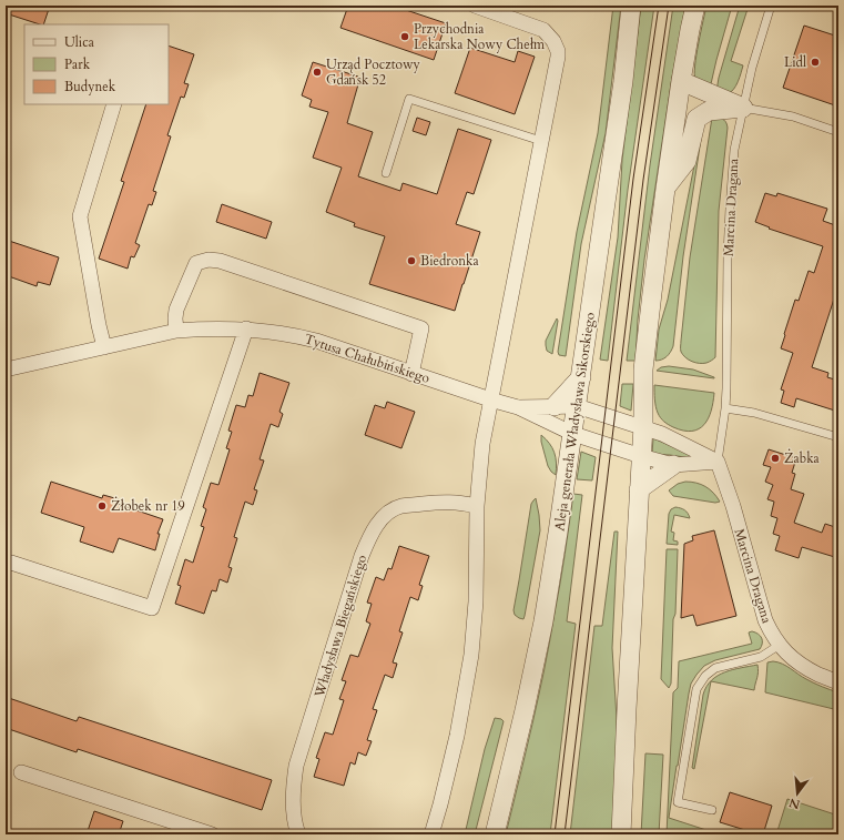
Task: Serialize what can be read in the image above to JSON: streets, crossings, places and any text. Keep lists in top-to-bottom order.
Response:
{
  "streets": {
    "street": [
      "Marcina Dragana",
      "Tytusa Chałubińskiego",
      "Aleja generała Władysława Sikorskiego",
      "Władysława Biegańskiego"
    ]
  },
  "crossings": [
    ["Tytusa Chałubińskiego", "Aleja generała Władysława Sikorskiego"]
  ],
  "places": [
    "Przychodnia Lekarska Nowy Chełm",
    "Lidl",
    "Urząd Pocztowy Gdańsk 52",
    "Biedronka",
    "Żabka",
    "Żłobek nr 19"
  ],
  "legend": ["Ulica", "Park", "Budynek"],
  "north": "bottom"
}
